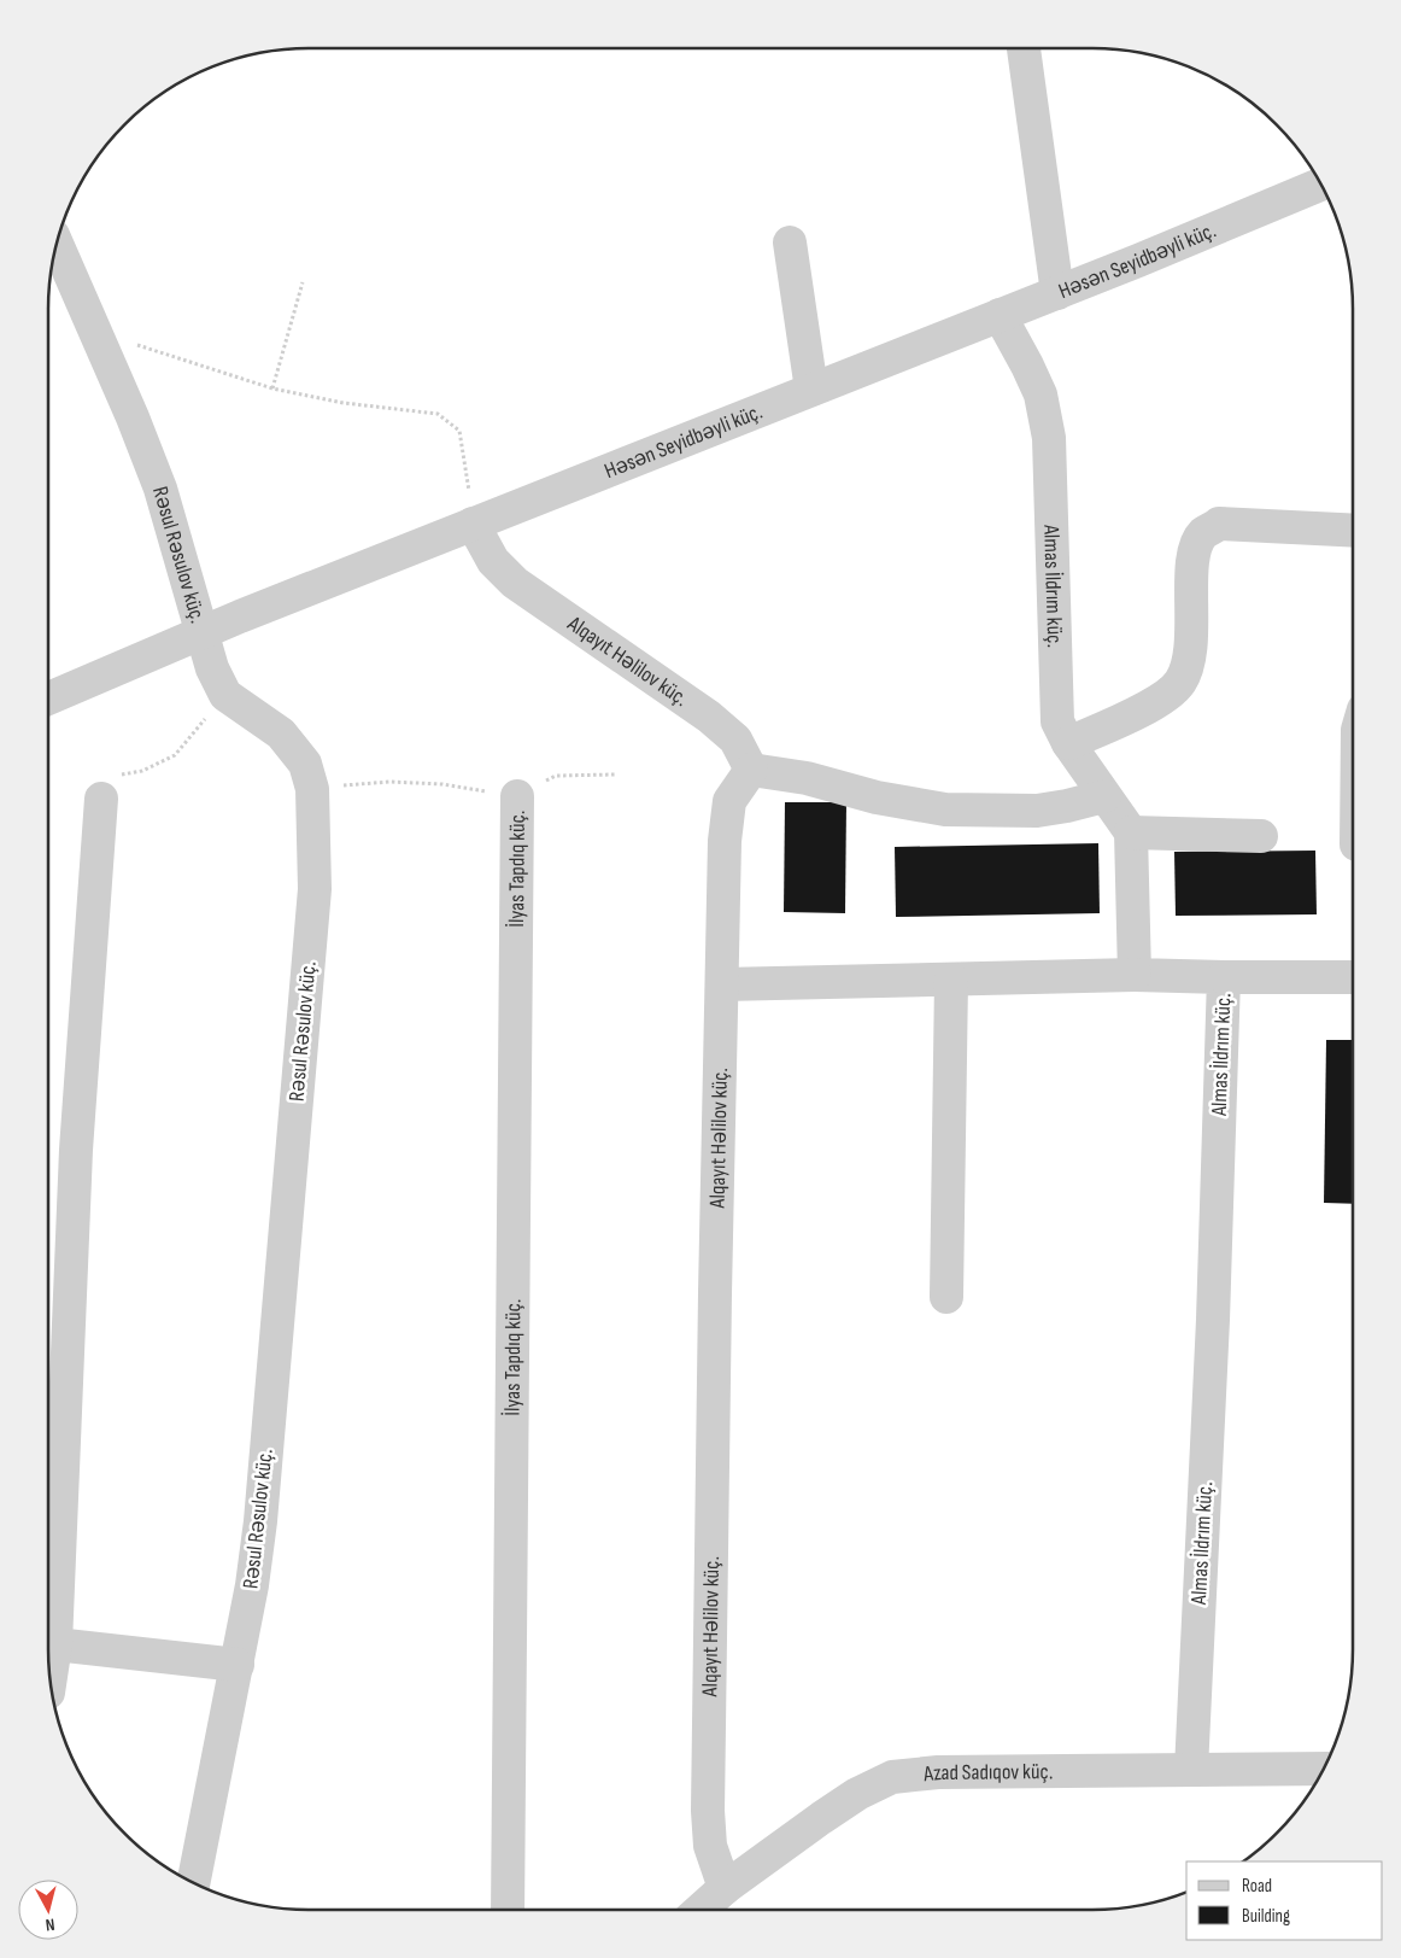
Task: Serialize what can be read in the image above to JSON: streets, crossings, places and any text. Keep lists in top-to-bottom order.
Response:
{
  "streets": {
    "street": [
      "Həsən Seyidbəyli küç.",
      "Rəsul Rəsulov küç.",
      "Almas İldrım küç.",
      "Alqayıt Həlilov küç.",
      "İlyas Tapdıq küç.",
      "Azad Sadıqov küç."
    ]
  },
  "crossings": [
    ["Həsən Seyidbəyli küç.", "Rəsul Rəsulov küç."],
    ["Həsən Seyidbəyli küç.", "Almas İldrım küç."],
    ["Həsən Seyidbəyli küç.", "Alqayıt Həlilov küç."],
    ["Almas İldrım küç.", "Alqayıt Həlilov küç."],
    ["Almas İldrım küç.", "Azad Sadıqov küç."],
    ["Alqayıt Həlilov küç.", "Azad Sadıqov küç."]
  ],
  "legend": ["Road", "Building"],
  "north": "bottom"
}
